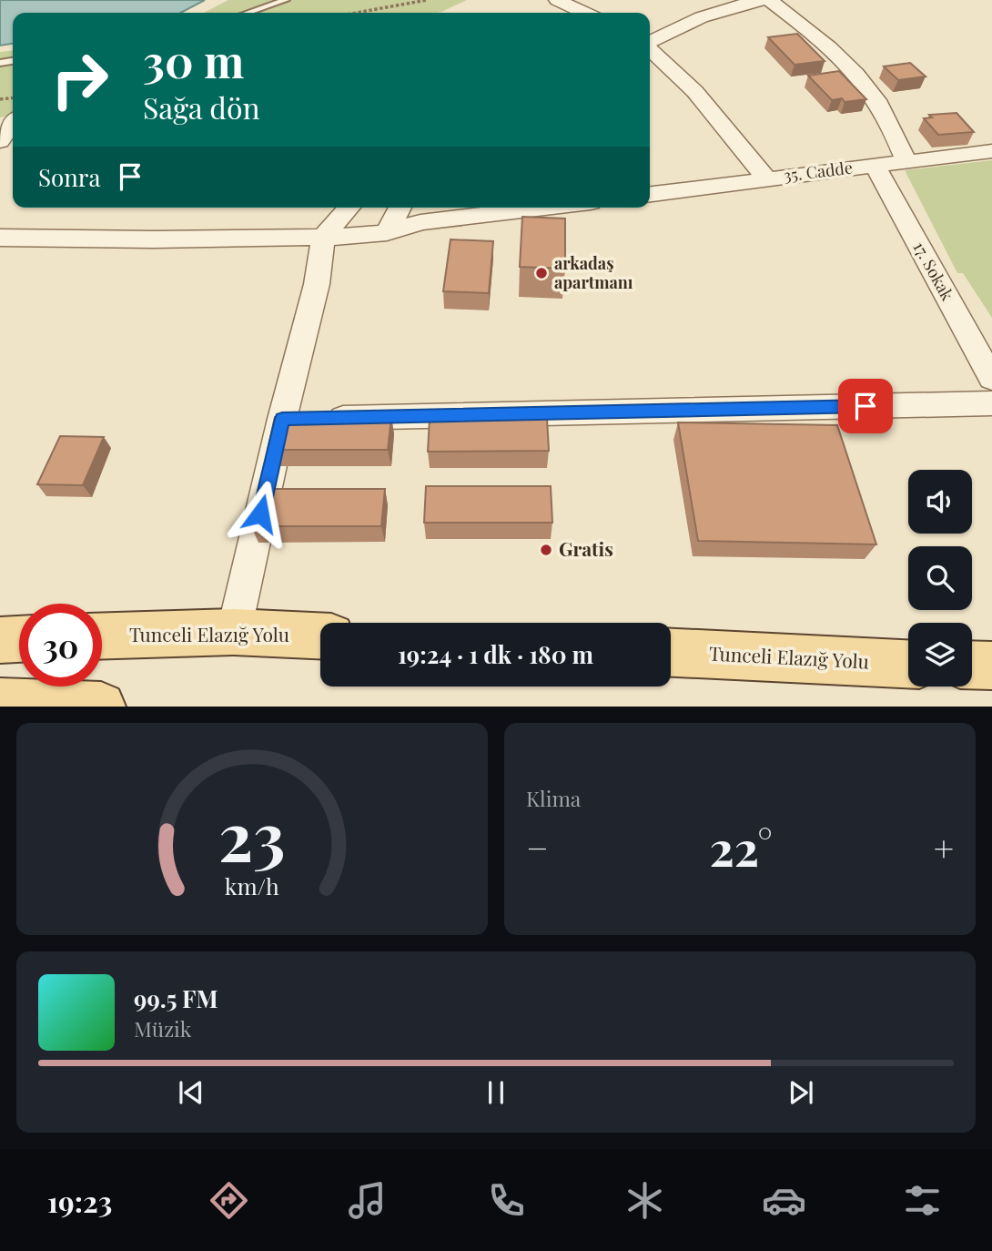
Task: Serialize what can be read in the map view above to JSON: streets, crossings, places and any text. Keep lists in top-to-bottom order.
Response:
{
  "streets": {
    "main road": ["Tunceli Elazığ Yolu"],
    "street": ["35. Cadde", "17. Sokak"]
  },
  "crossings": [
    ["35. Cadde", "17. Sokak"]
  ],
  "places": ["arkadaş apartmanı", "Gratis"],
  "page": {
    "turn": ["30 m", "Sağa dön"],
    "then": "Sonra",
    "limit": "30",
    "trip": "19:24 · 1 dk · 180 m",
    "tile": "Klima",
    "heat": ["−", "22°", "+"],
    "song": ["99.5 FM", "Müzik"],
    "tabs": "19:23",
    "gauge": ["23", "km/h"]
  }
}
